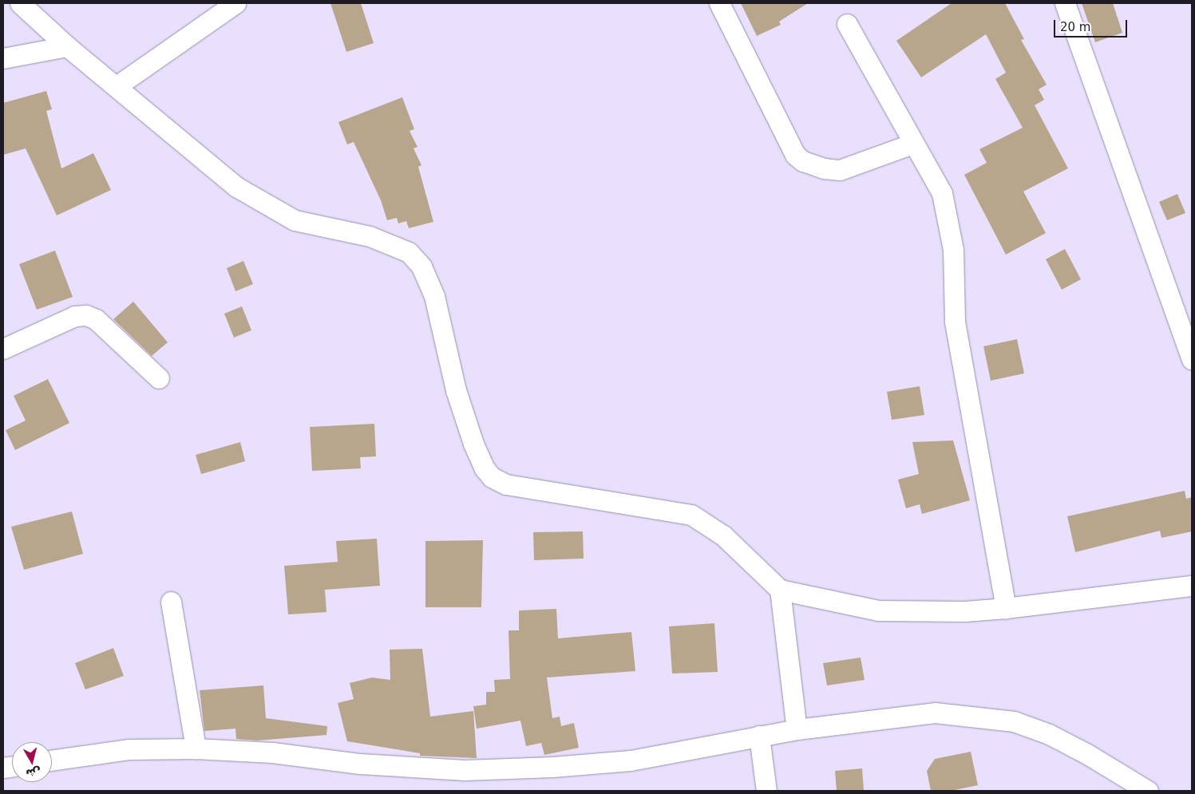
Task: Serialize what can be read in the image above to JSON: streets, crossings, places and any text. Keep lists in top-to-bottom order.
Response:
{
  "scale_bar": "20 m",
  "north": "bottom"
}
